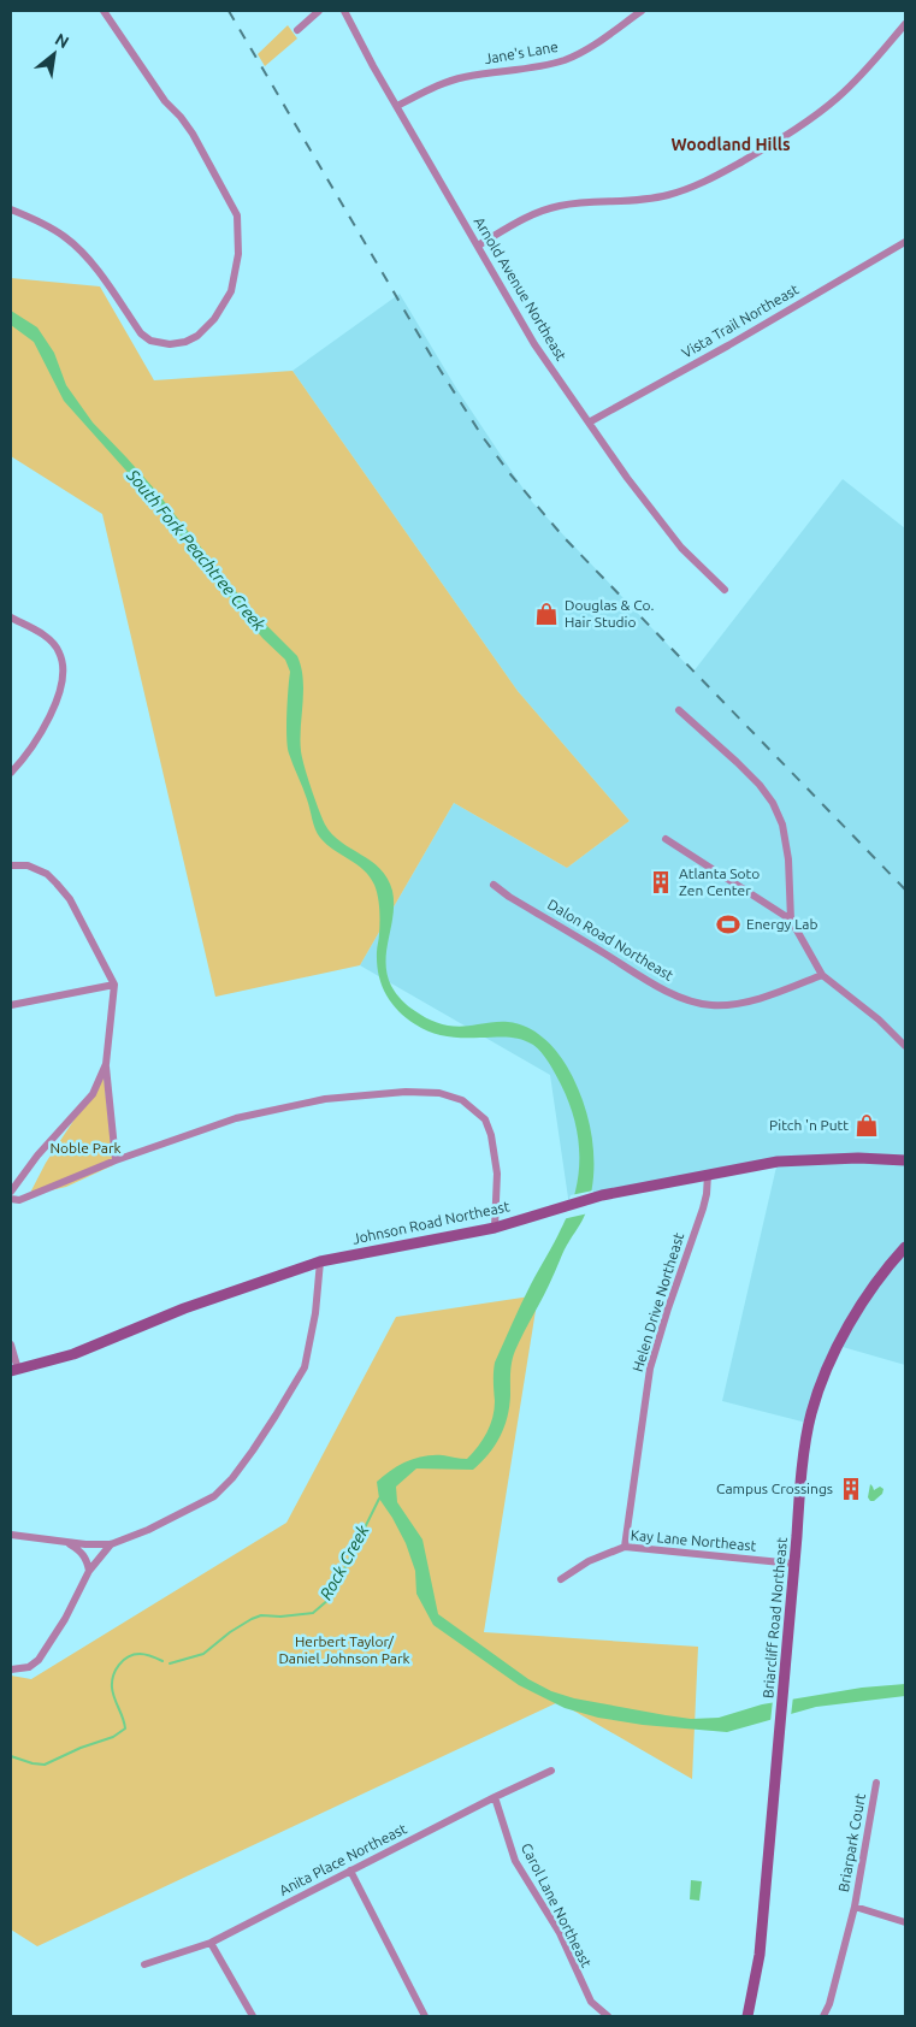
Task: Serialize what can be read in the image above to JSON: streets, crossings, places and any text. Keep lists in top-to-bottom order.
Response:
{
  "streets": {
    "street": [
      "Jane's Lane",
      "Arnold Avenue Northeast",
      "Vista Trail Northeast",
      "Dalon Road Northeast",
      "Johnson Road Northeast",
      "Helen Drive Northeast",
      "Kay Lane Northeast",
      "Briarcliff Road Northeast",
      "Briarpark Court",
      "Anita Place Northeast",
      "Carol Lane Northeast"
    ]
  },
  "crossings": [
    ["Jane's Lane", "Arnold Avenue Northeast"],
    ["Arnold Avenue Northeast", "Vista Trail Northeast"],
    ["Johnson Road Northeast", "Helen Drive Northeast"],
    ["Helen Drive Northeast", "Kay Lane Northeast"],
    ["Kay Lane Northeast", "Briarcliff Road Northeast"],
    ["Anita Place Northeast", "Carol Lane Northeast"]
  ],
  "districts": ["Woodland Hills"],
  "water": ["South Fork Peachtree Creek", "Rock Creek"],
  "parks": ["Noble Park", "Herbert Taylor/ Daniel Johnson Park"],
  "places": {
    "shop": ["Douglas & Co. Hair Studio", "Pitch 'n Putt"],
    "building": ["Atlanta Soto Zen Center", "Campus Crossings"],
    "sports": ["Energy Lab"]
  },
  "north": "top right"
}
